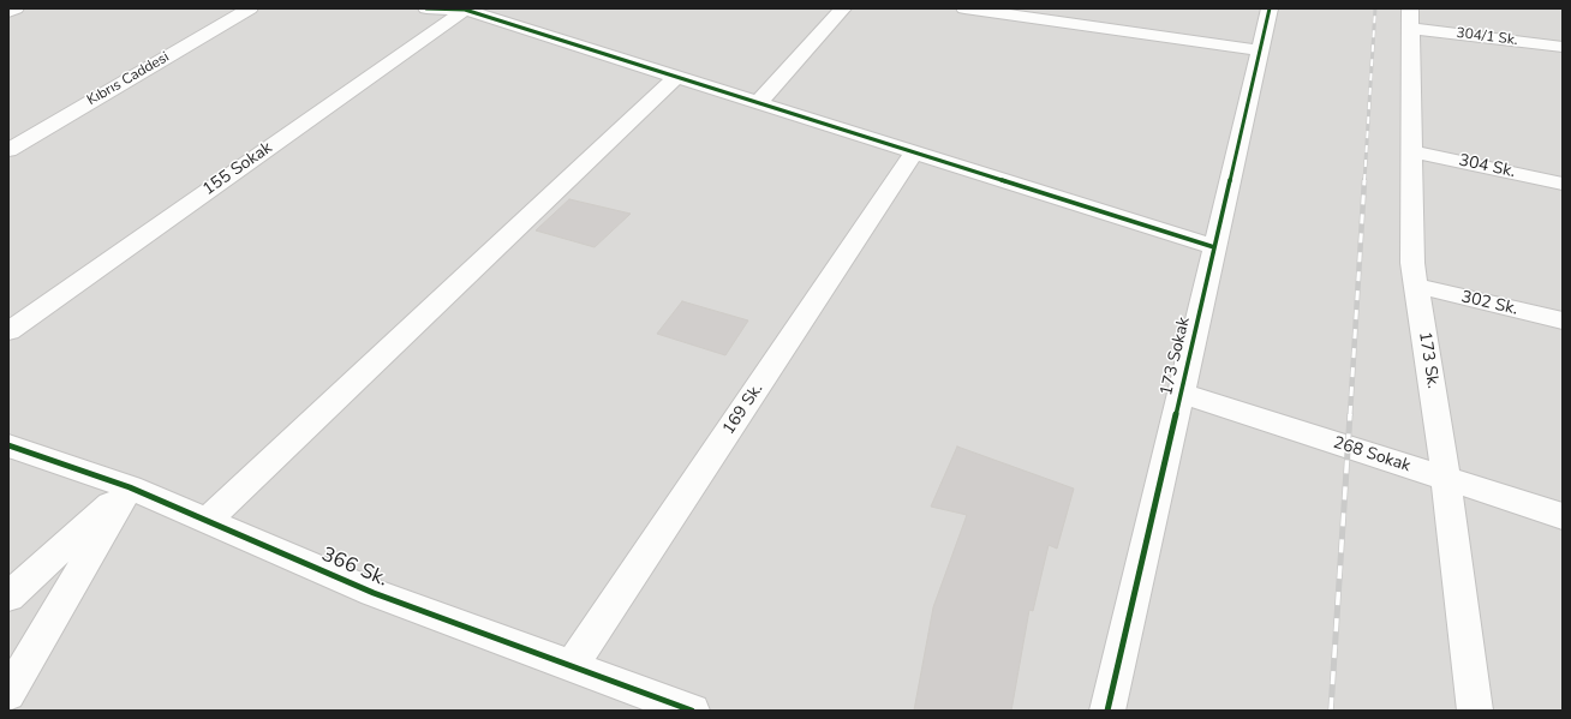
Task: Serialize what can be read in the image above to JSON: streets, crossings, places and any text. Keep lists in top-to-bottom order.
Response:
{
  "streets": {
    "street": [
      "304/1 Sk.",
      "Kıbrıs Caddesi",
      "304 Sk.",
      "155 Sokak",
      "302 Sk.",
      "173 Sokak",
      "173 Sk.",
      "169 Sk.",
      "268 Sokak",
      "366 Sk."
    ]
  },
  "crossings": [
    ["304/1 Sk.", "173 Sk."],
    ["304 Sk.", "173 Sk."],
    ["302 Sk.", "173 Sk."],
    ["173 Sokak", "268 Sokak"],
    ["173 Sk.", "268 Sokak"],
    ["169 Sk.", "366 Sk."]
  ]
}
